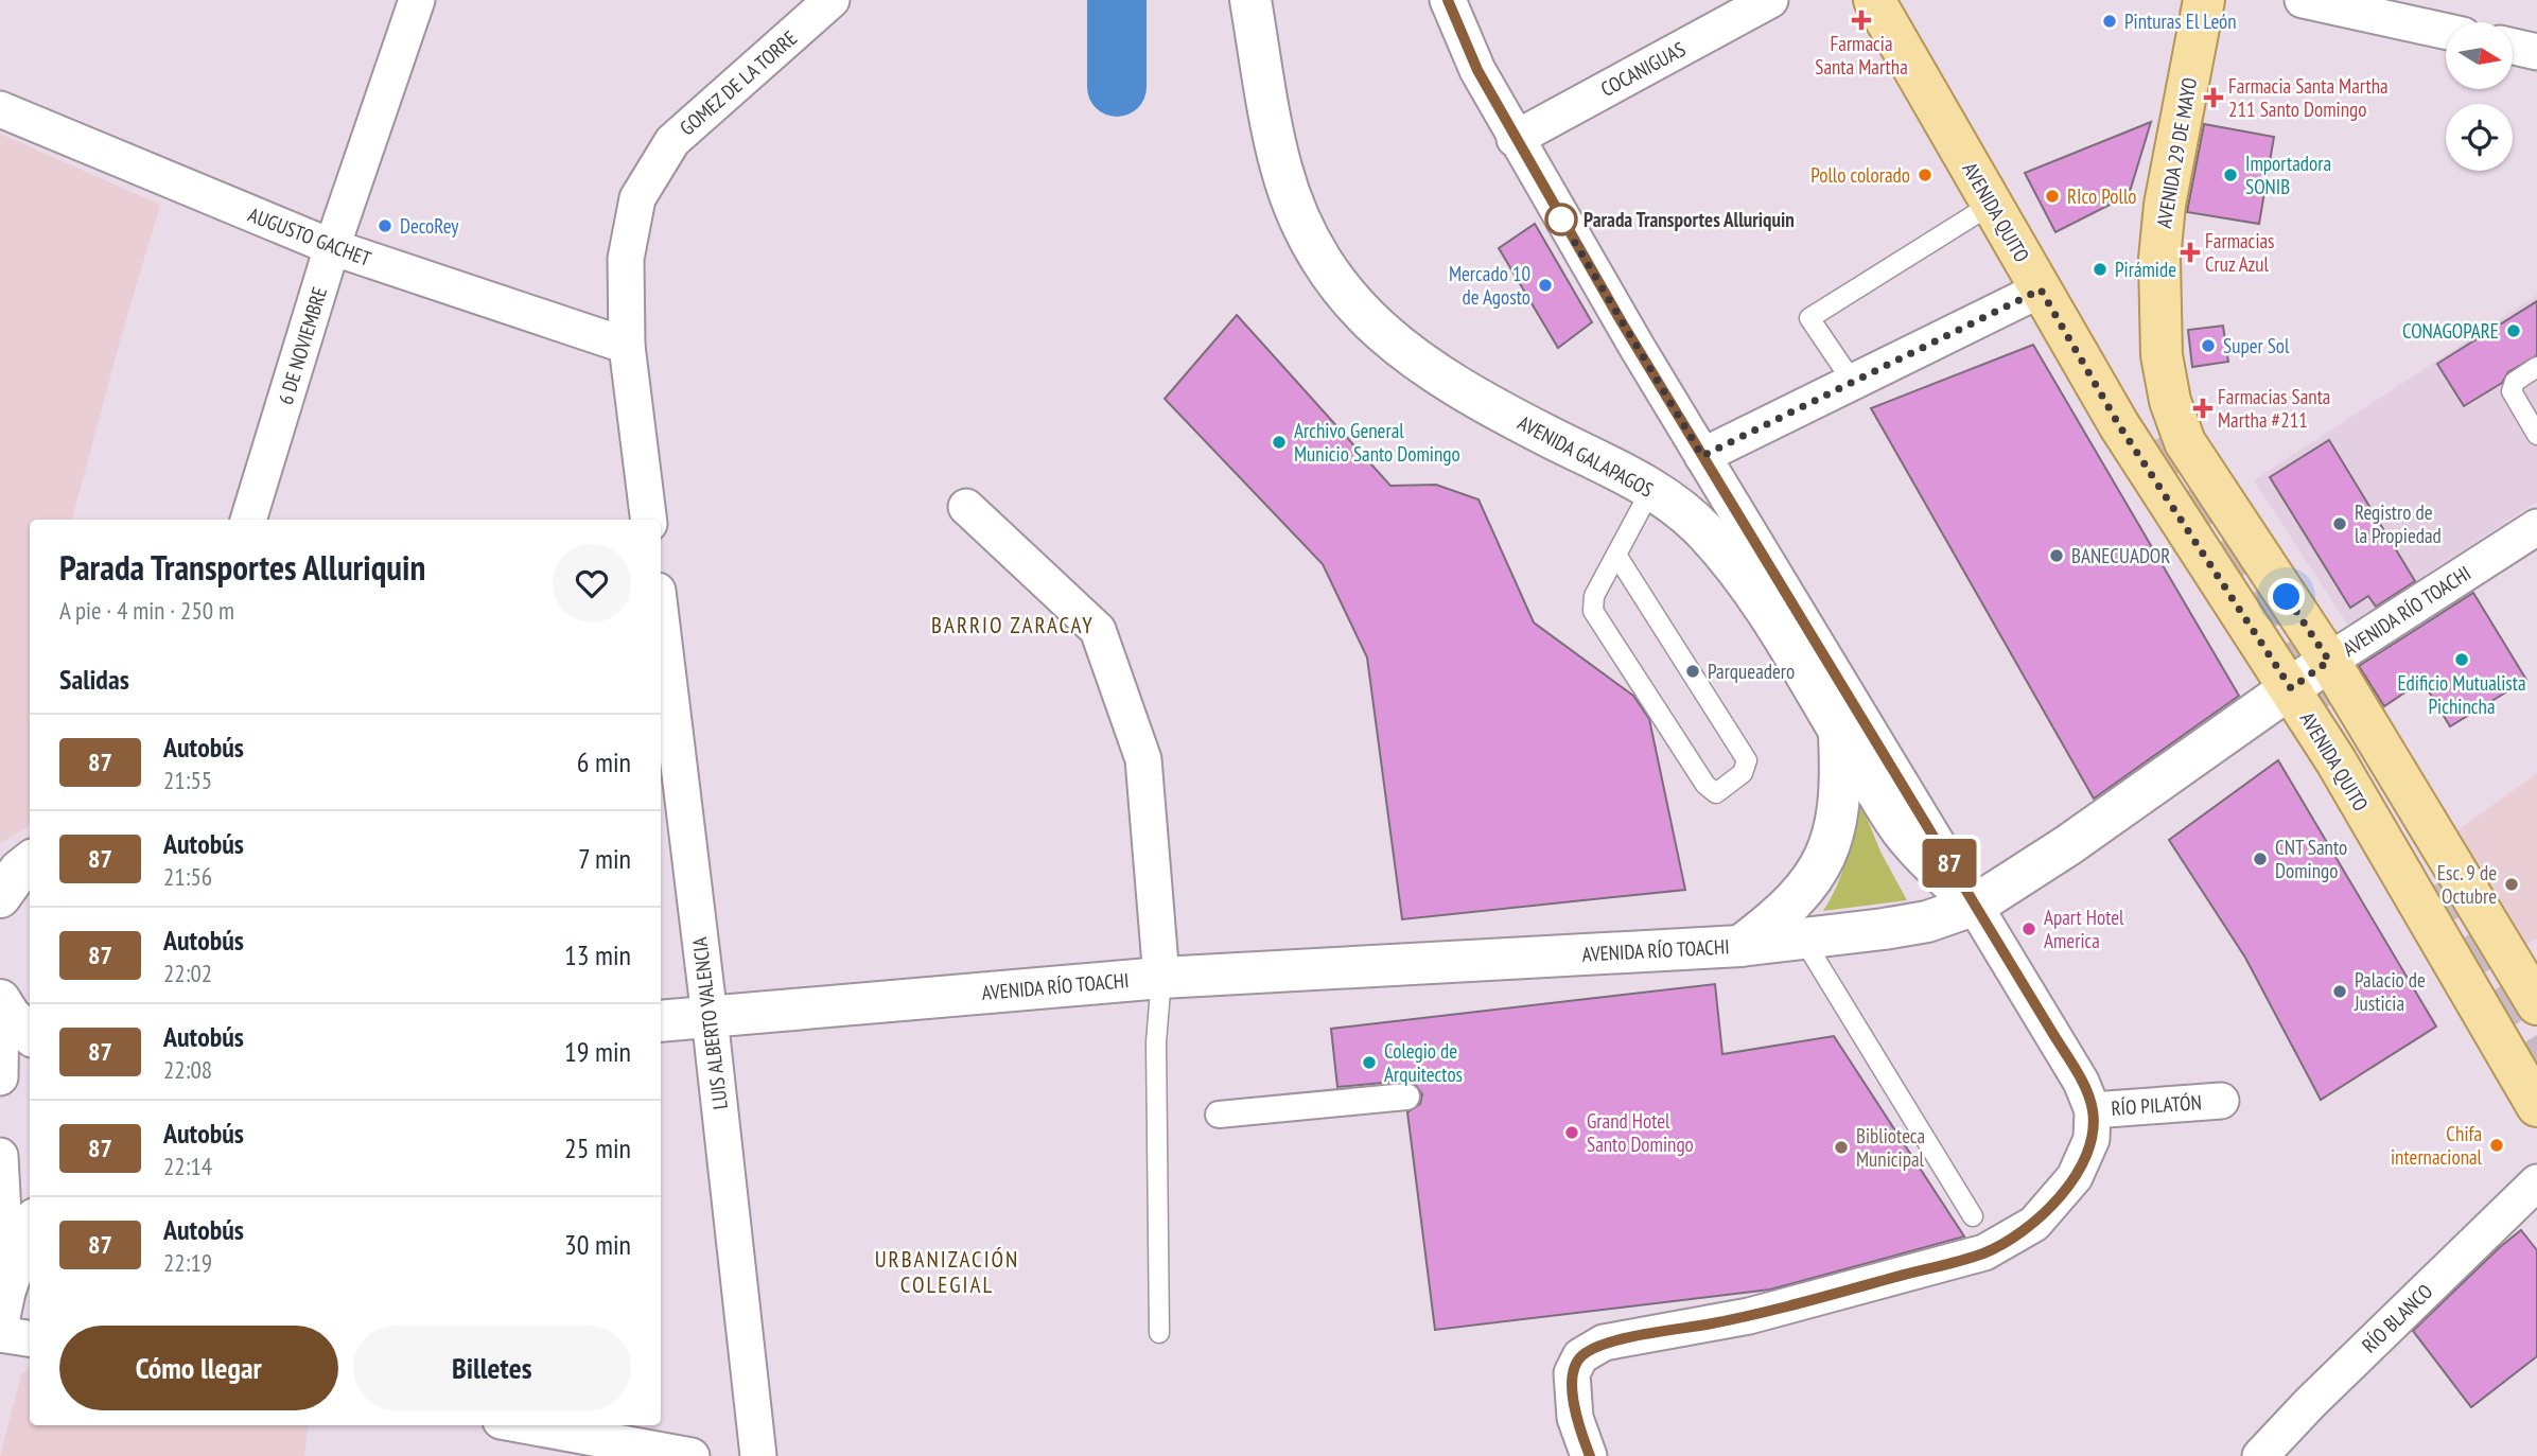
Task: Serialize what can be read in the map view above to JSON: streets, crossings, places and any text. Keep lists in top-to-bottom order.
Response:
{
  "streets": {
    "main road": [
      "AVENIDA 29 DE MAYO",
      "AVENIDA QUITO",
      "AVENIDA GALAPAGOS",
      "AVENIDA RÍO TOACHI"
    ],
    "street": [
      "COCANIGUAS",
      "GOMEZ DE LA TORRE",
      "AUGUSTO GACHET",
      "6 DE NOVIEMBRE",
      "LUIS ALBERTO VALENCIA",
      "RÍO PILATÓN",
      "RÍO BLANCO"
    ]
  },
  "crossings": [
    ["COCANIGUAS", "RÍO PILATÓN"],
    ["GOMEZ DE LA TORRE", "AUGUSTO GACHET"],
    ["AVENIDA 29 DE MAYO", "AVENIDA RÍO TOACHI"],
    ["AVENIDA QUITO", "AVENIDA RÍO TOACHI"],
    ["AUGUSTO GACHET", "6 DE NOVIEMBRE"],
    ["AVENIDA GALAPAGOS", "AVENIDA RÍO TOACHI"],
    ["AVENIDA GALAPAGOS", "RÍO PILATÓN"],
    ["AVENIDA RÍO TOACHI", "LUIS ALBERTO VALENCIA"],
    ["AVENIDA RÍO TOACHI", "RÍO PILATÓN"]
  ],
  "districts": ["BARRIO ZARACAY", "URBANIZACIÓN COLEGIAL"],
  "places": {
    "health": [
      "Farmacia Santa Martha",
      "Farmacia Santa Martha 211 Santo Domingo",
      "Farmacias Cruz Azul",
      "Farmacias Santa Martha #211"
    ],
    "other": [
      "Pinturas El León",
      "Pollo colorado",
      "Importadora SONIB",
      "RIco Pollo",
      "Parada Transportes Alluriquin",
      "DecoRey",
      "Pirámide",
      "Mercado 10 de Agosto",
      "CONAGOPARE",
      "Super Sol",
      "Archivo General Municio Santo Domingo",
      "Registro de la Propiedad",
      "BANECUADOR",
      "Edificio Mutualista Pichincha",
      "Parqueadero",
      "CNT Santo Domingo",
      "Esc. 9 de Octubre",
      "Apart Hotel America",
      "Palacio de Justicia",
      "Colegio de Arquitectos",
      "Grand Hotel Santo Domingo",
      "Chifa internacional",
      "Biblioteca Municipal"
    ]
  },
  "lines": ["bus line 87"],
  "north": "right",
  "page": {
    "on_map": "87",
    "heading": [
      ["Parada Transportes Alluriquin", "A pie · 4 min · 250 m"],
      "Salidas"
    ],
    "list": [
      {
        "mark": "87",
        "name": "Autobús",
        "note": "21:55",
        "value": "6 min"
      },
      {
        "mark": "87",
        "name": "Autobús",
        "note": "21:56",
        "value": "7 min"
      },
      {
        "mark": "87",
        "name": "Autobús",
        "note": "22:02",
        "value": "13 min"
      },
      {
        "mark": "87",
        "name": "Autobús",
        "note": "22:08",
        "value": "19 min"
      },
      {
        "mark": "87",
        "name": "Autobús",
        "note": "22:14",
        "value": "25 min"
      },
      {
        "mark": "87",
        "name": "Autobús",
        "note": "22:19",
        "value": "30 min"
      }
    ],
    "buttons": ["Cómo llegar", "Billetes"]
  }
}
